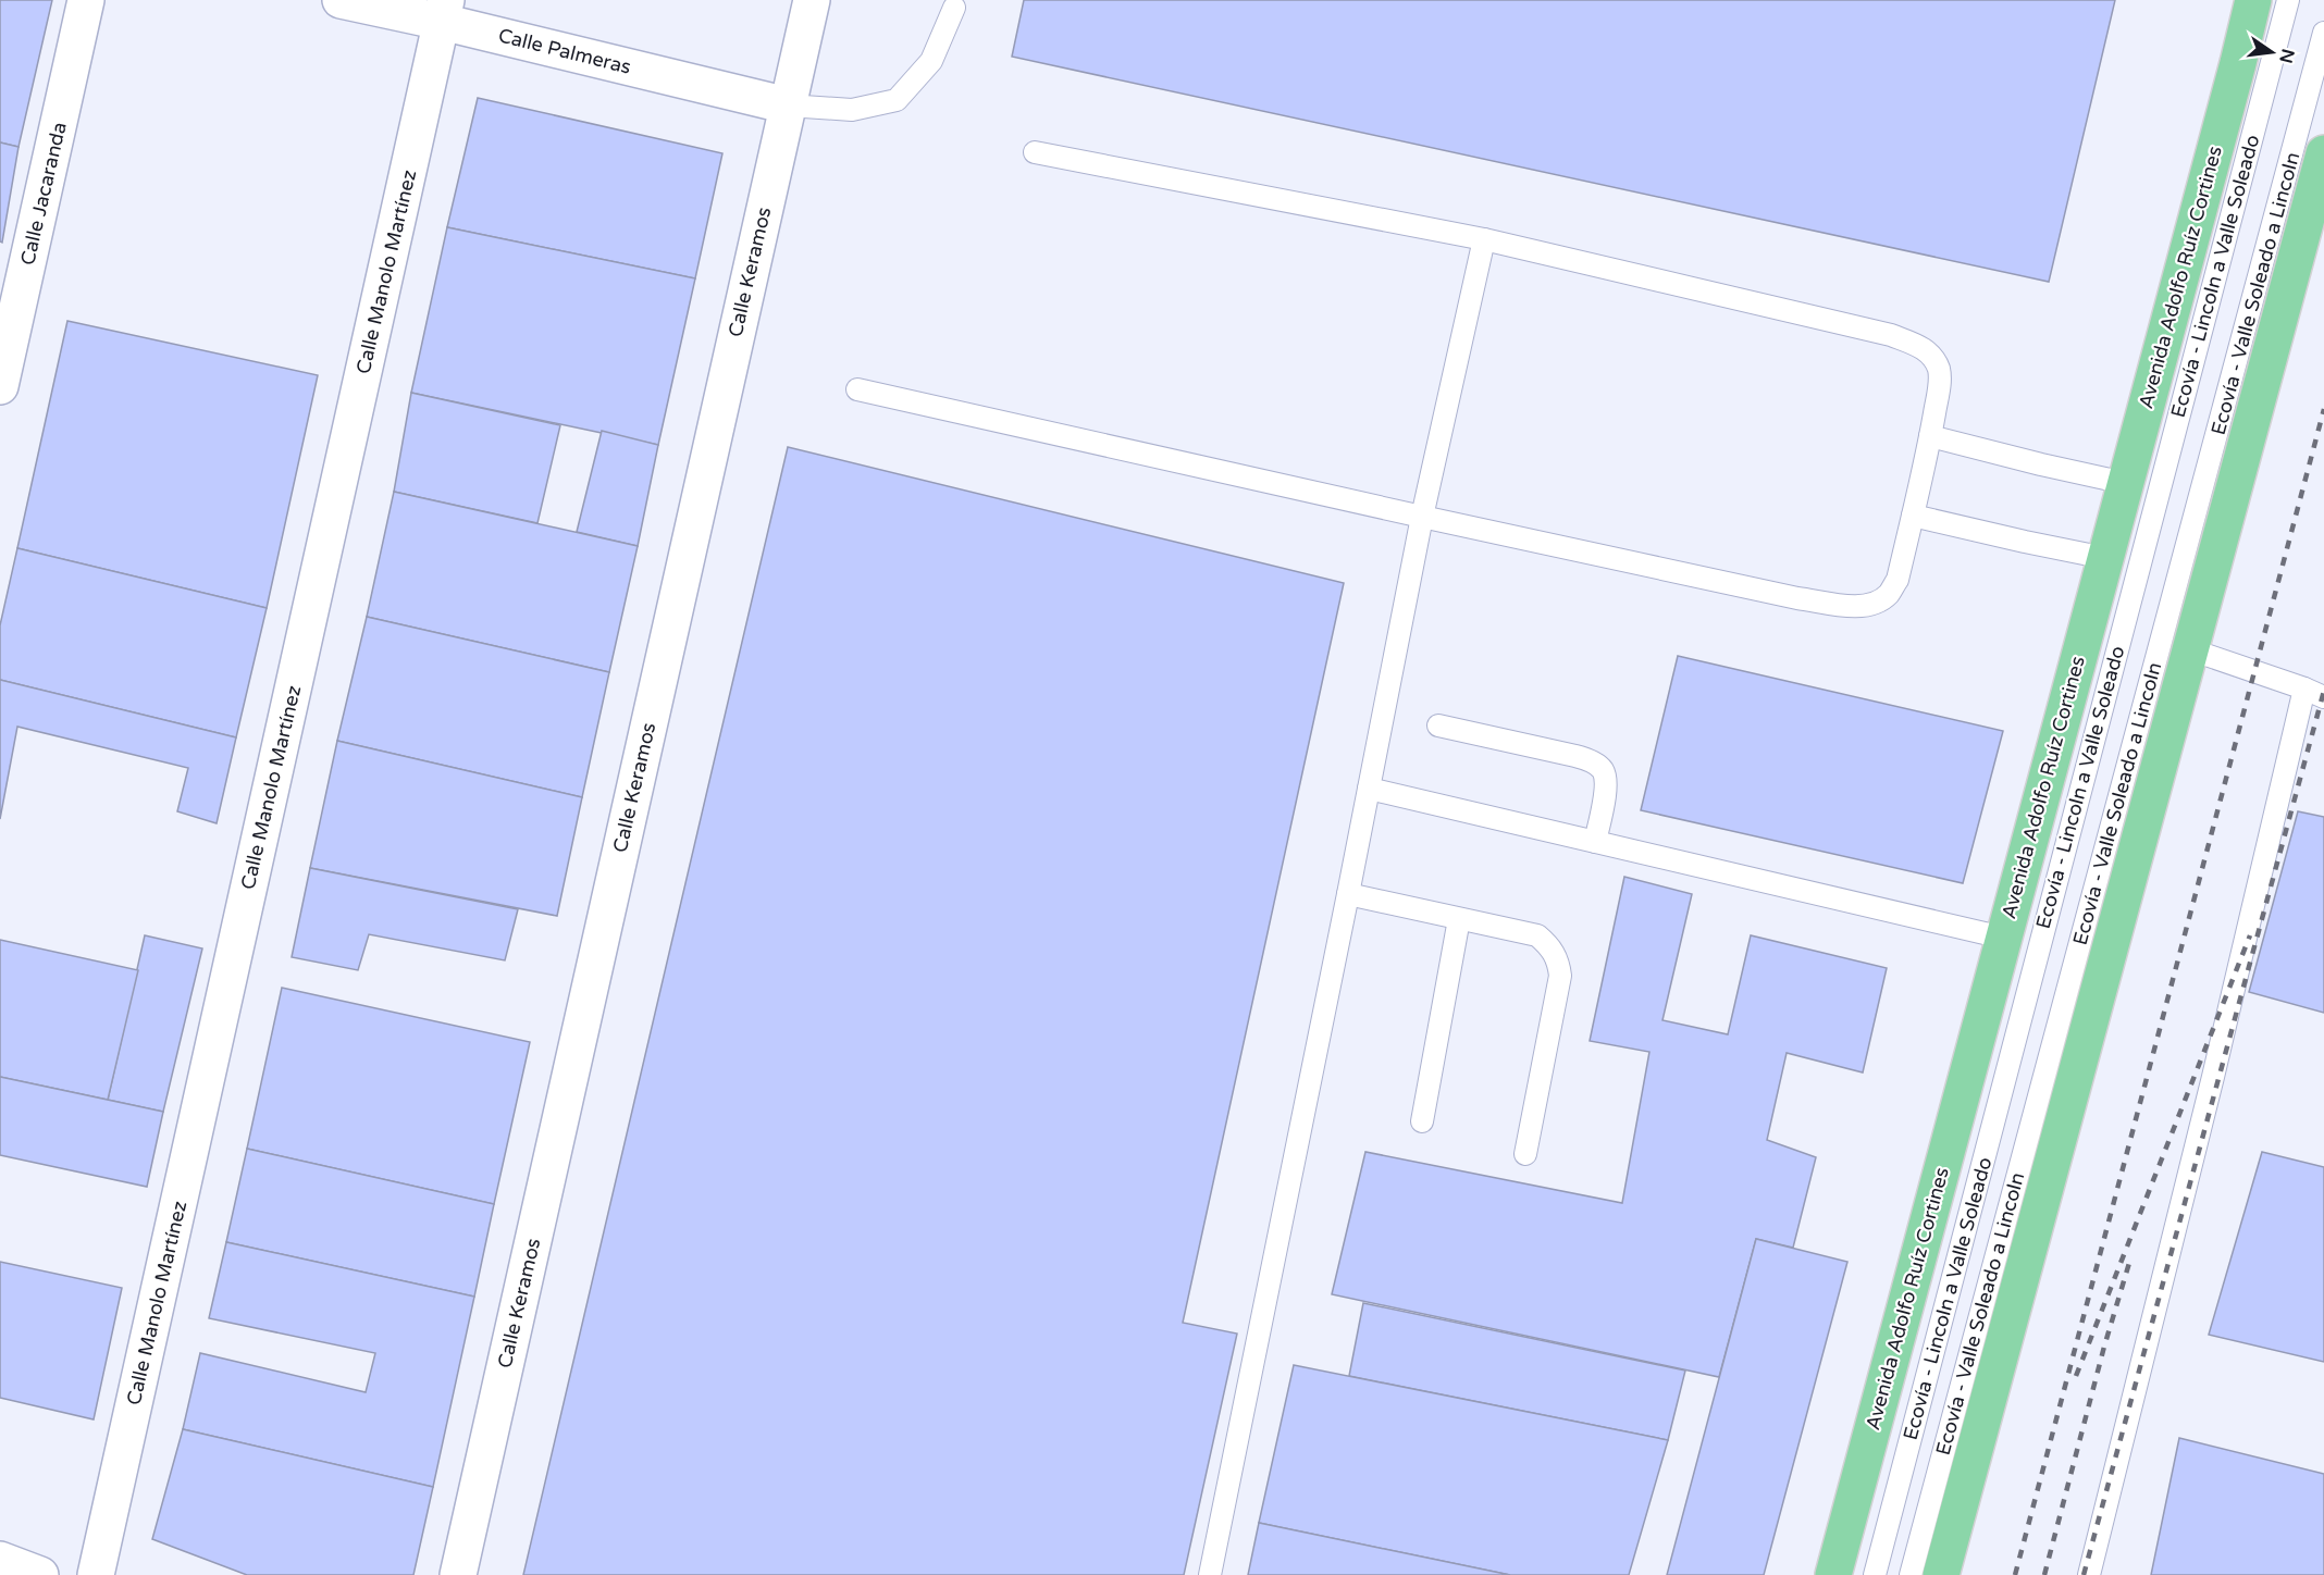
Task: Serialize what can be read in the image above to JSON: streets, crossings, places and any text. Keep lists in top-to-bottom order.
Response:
{
  "streets": {
    "main road": ["Avenida Adolfo Ruíz Cortines"],
    "street": [
      "Calle Palmeras",
      "Calle Jacaranda",
      "Calle Manolo Martínez",
      "Calle Keramos"
    ],
    "lane": ["Ecovía - Lincoln a Valle Soleado", "Ecovía - Valle Soleado a Lincoln"]
  },
  "crossings": [
    ["Calle Palmeras", "Calle Manolo Martínez"],
    ["Calle Palmeras", "Calle Keramos"]
  ],
  "north": "right"
}
